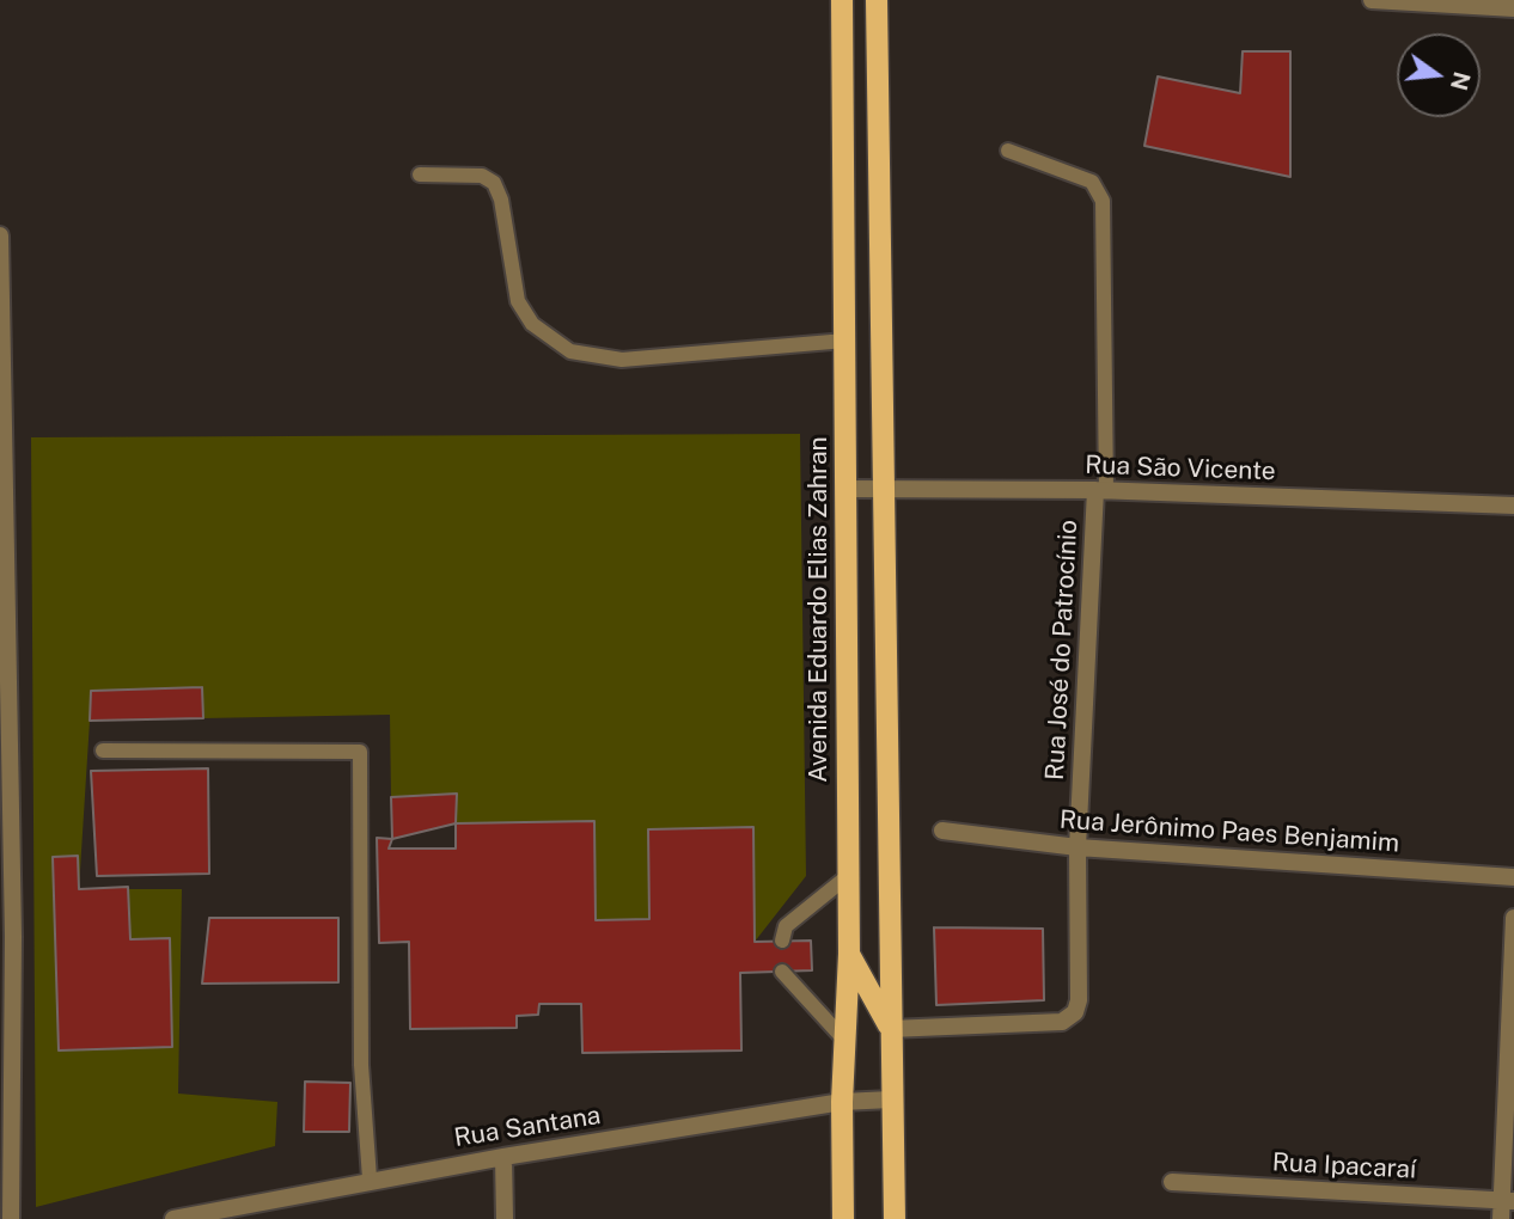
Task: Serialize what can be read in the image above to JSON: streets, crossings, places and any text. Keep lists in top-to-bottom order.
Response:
{
  "streets": {
    "main road": ["Avenida Eduardo Elias Zahran"],
    "street": [
      "Rua São Vicente",
      "Rua José do Patrocínio",
      "Rua Jerônimo Paes Benjamim",
      "Rua Santana",
      "Rua Ipacaraí"
    ]
  },
  "crossings": [
    ["Rua São Vicente", "Avenida Eduardo Elias Zahran"],
    ["Rua São Vicente", "Rua José do Patrocínio"],
    ["Avenida Eduardo Elias Zahran", "Rua Santana"],
    ["Rua José do Patrocínio", "Rua Jerônimo Paes Benjamim"]
  ],
  "north": "right"
}
